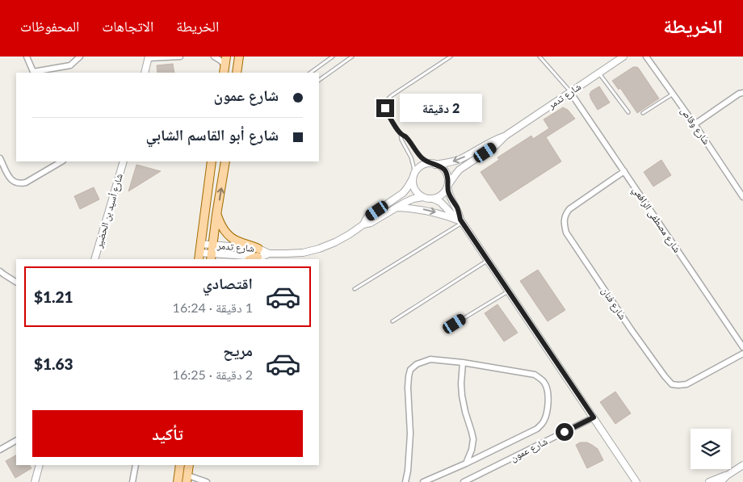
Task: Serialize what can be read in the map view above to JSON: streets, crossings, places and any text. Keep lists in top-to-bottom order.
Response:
{
  "streets": {
    "street": [
      "شارع تدمر",
      "شارع وقاص",
      "شارع أسيد بن الحضير",
      "شارع مصطفى الرافعي",
      "شارع فنان",
      "شارع عمون"
    ]
  },
  "crossings": [
    ["شارع تدمر", "شارع مصطفى الرافعي"],
    ["شارع مصطفى الرافعي", "شارع فنان"]
  ],
  "page": {
    "header": "الخريطة",
    "nav": ["الخريطة", "الاتجاهات", "المحفوظات"],
    "banner": ["شارع عمون", "شارع أبو القاسم الشابي"],
    "bubble": "2 دقيقة",
    "list": [
      {
        "name": "اقتصادي",
        "note": "1 دقيقة · 16:24",
        "value": "$1.21"
      },
      {
        "name": "مريح",
        "note": "2 دقيقة · 16:25",
        "value": "$1.63"
      }
    ],
    "buttons": "تأكيد"
  }
}
